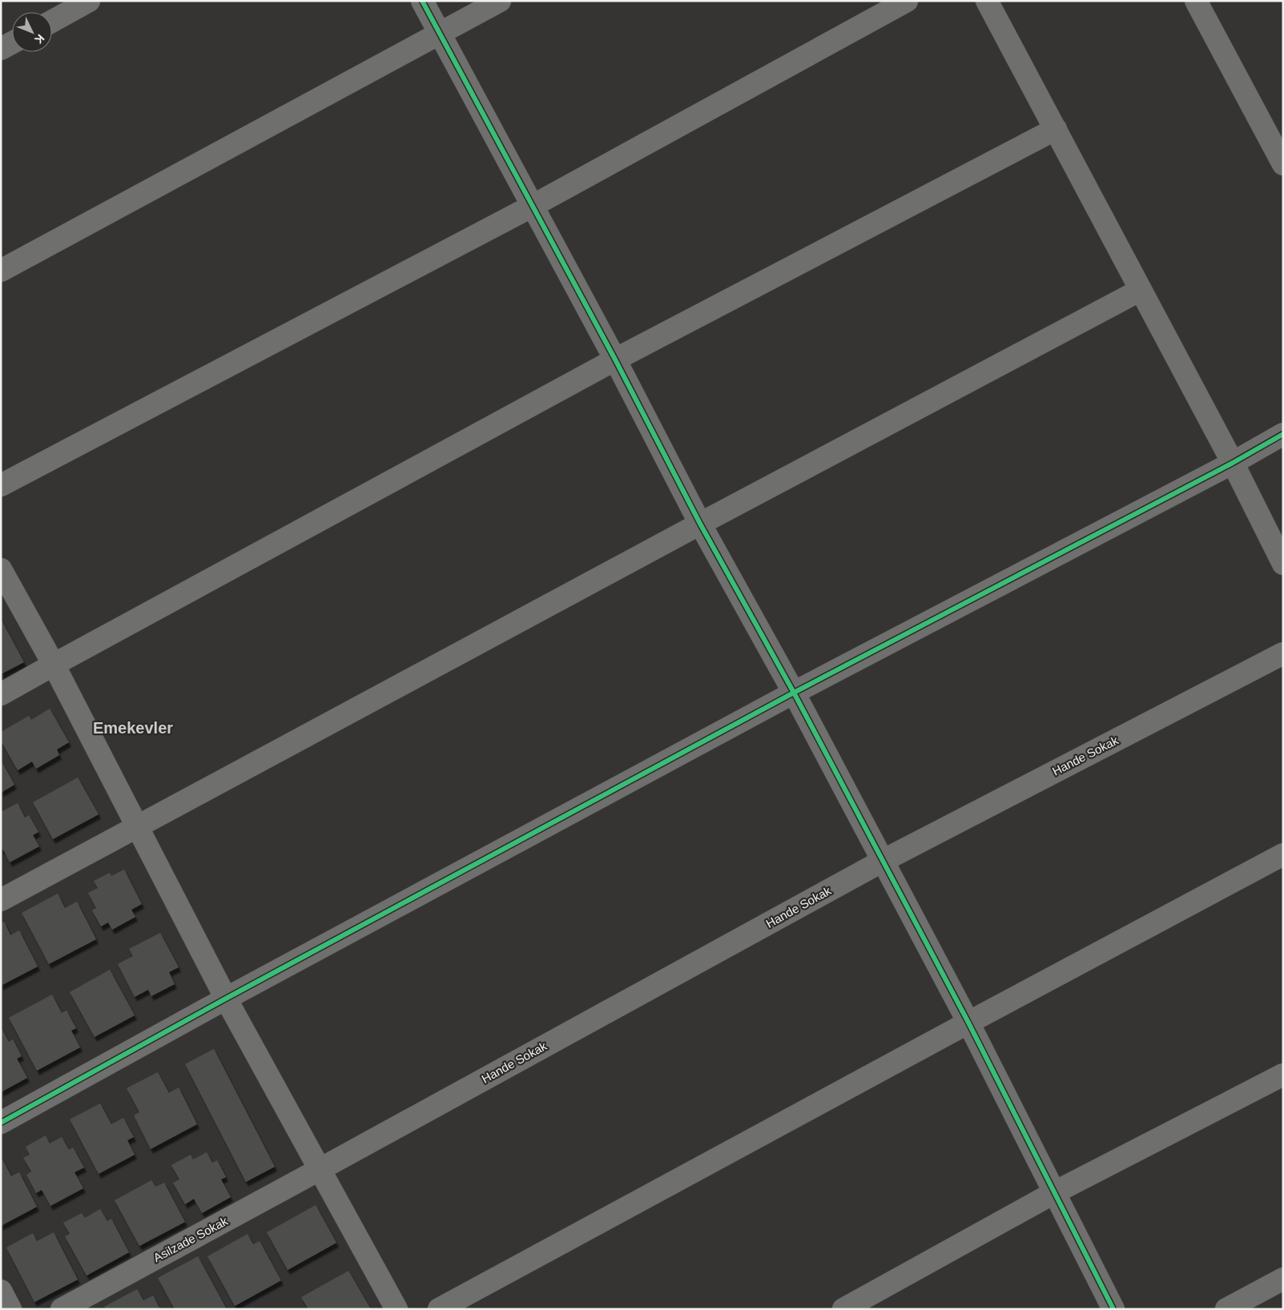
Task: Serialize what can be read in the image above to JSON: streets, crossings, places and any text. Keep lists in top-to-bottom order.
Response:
{
  "streets": {
    "street": ["Hande Sokak", "Asilzade Sokak"]
  },
  "crossings": [
    ["Hande Sokak", "Asilzade Sokak"]
  ],
  "districts": ["Emekevler"],
  "north": "bottom right"
}
